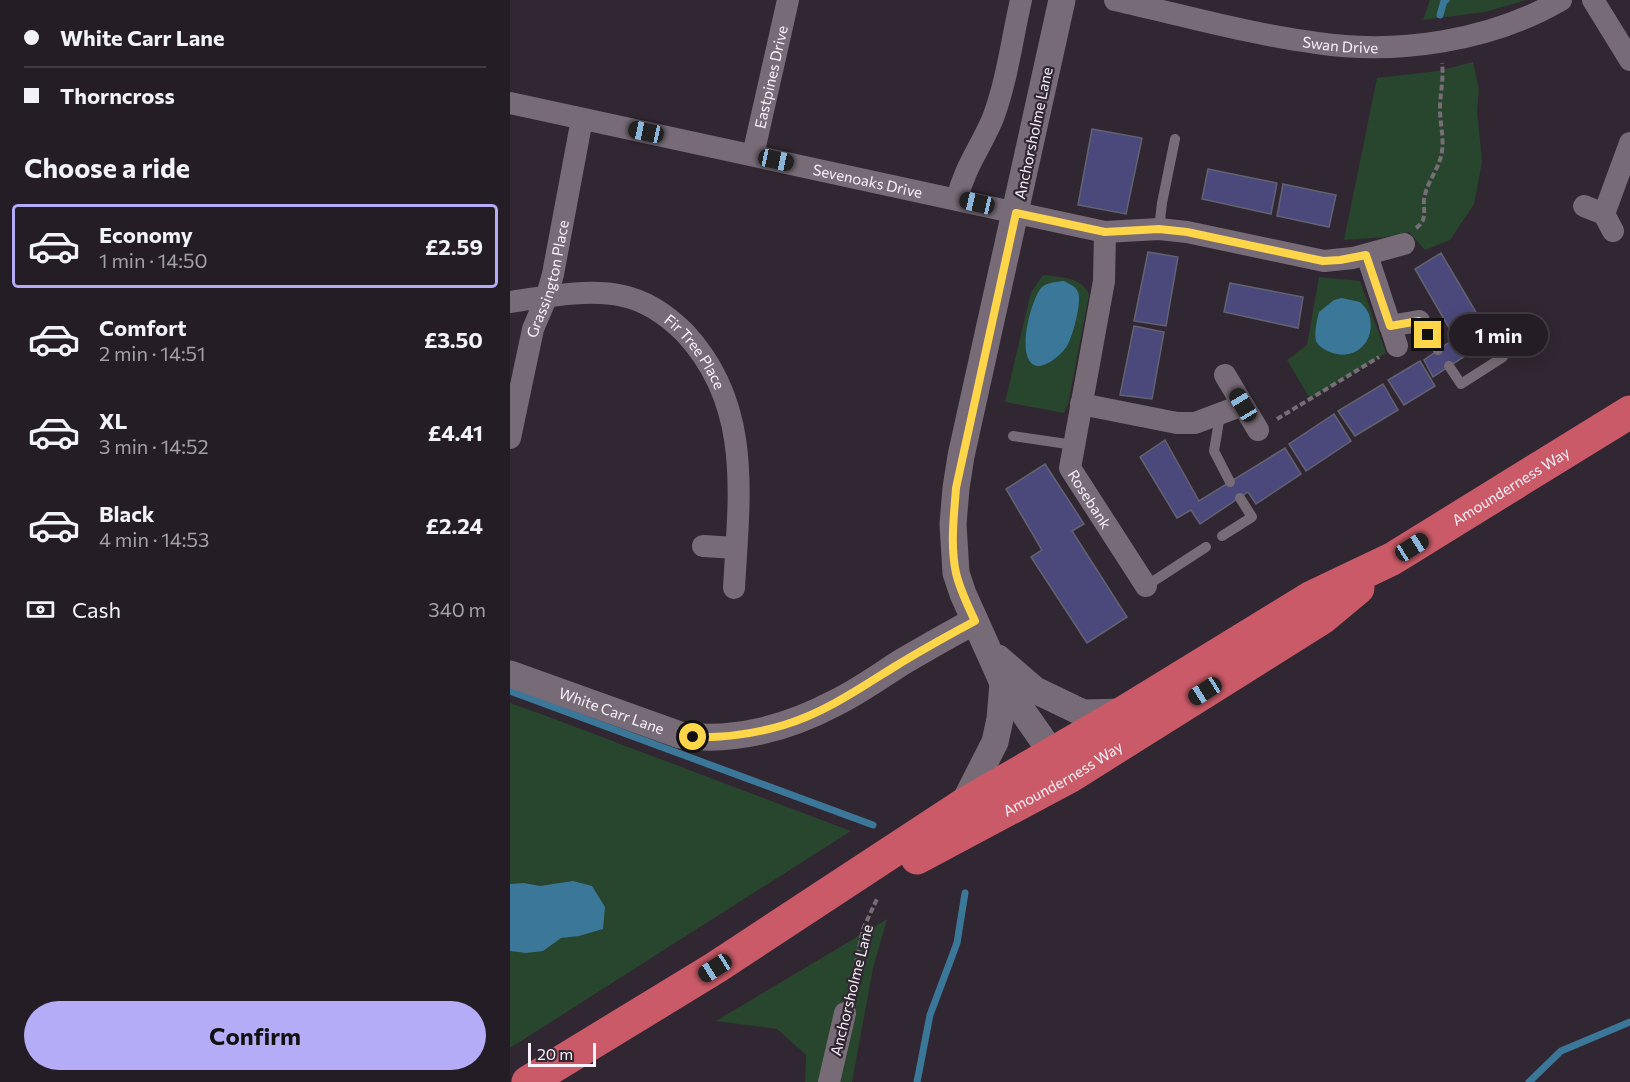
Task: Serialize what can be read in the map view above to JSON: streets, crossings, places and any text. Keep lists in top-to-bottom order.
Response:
{
  "streets": {
    "highway": ["Amounderness Way"],
    "street": [
      "Swan Drive",
      "Eastpines Drive",
      "Anchorsholme Lane",
      "Sevenoaks Drive",
      "Grassington Place",
      "Fir Tree Place",
      "Rosebank",
      "White Carr Lane"
    ]
  },
  "crossings": [
    ["Eastpines Drive", "Sevenoaks Drive"],
    ["Anchorsholme Lane", "Sevenoaks Drive"],
    ["Anchorsholme Lane", "Amounderness Way"],
    ["Anchorsholme Lane", "White Carr Lane"],
    ["Sevenoaks Drive", "Grassington Place"],
    ["Sevenoaks Drive", "Rosebank"],
    ["Grassington Place", "Fir Tree Place"]
  ],
  "scale_bar": "20 m",
  "page": {
    "banner": ["White Carr Lane", "Thorncross"],
    "heading": "Choose a ride",
    "list": [
      {
        "name": "Economy",
        "note": "1 min · 14:50",
        "value": "£2.59"
      },
      {
        "name": "Comfort",
        "note": "2 min · 14:51",
        "value": "£3.50"
      },
      {
        "name": "XL",
        "note": "3 min · 14:52",
        "value": "£4.41"
      },
      {
        "name": "Black",
        "note": "4 min · 14:53",
        "value": "£2.24"
      }
    ],
    "bubble": "1 min",
    "pay": ["Cash", "340 m"],
    "buttons": "Confirm",
    "scale": "20 m"
  }
}
